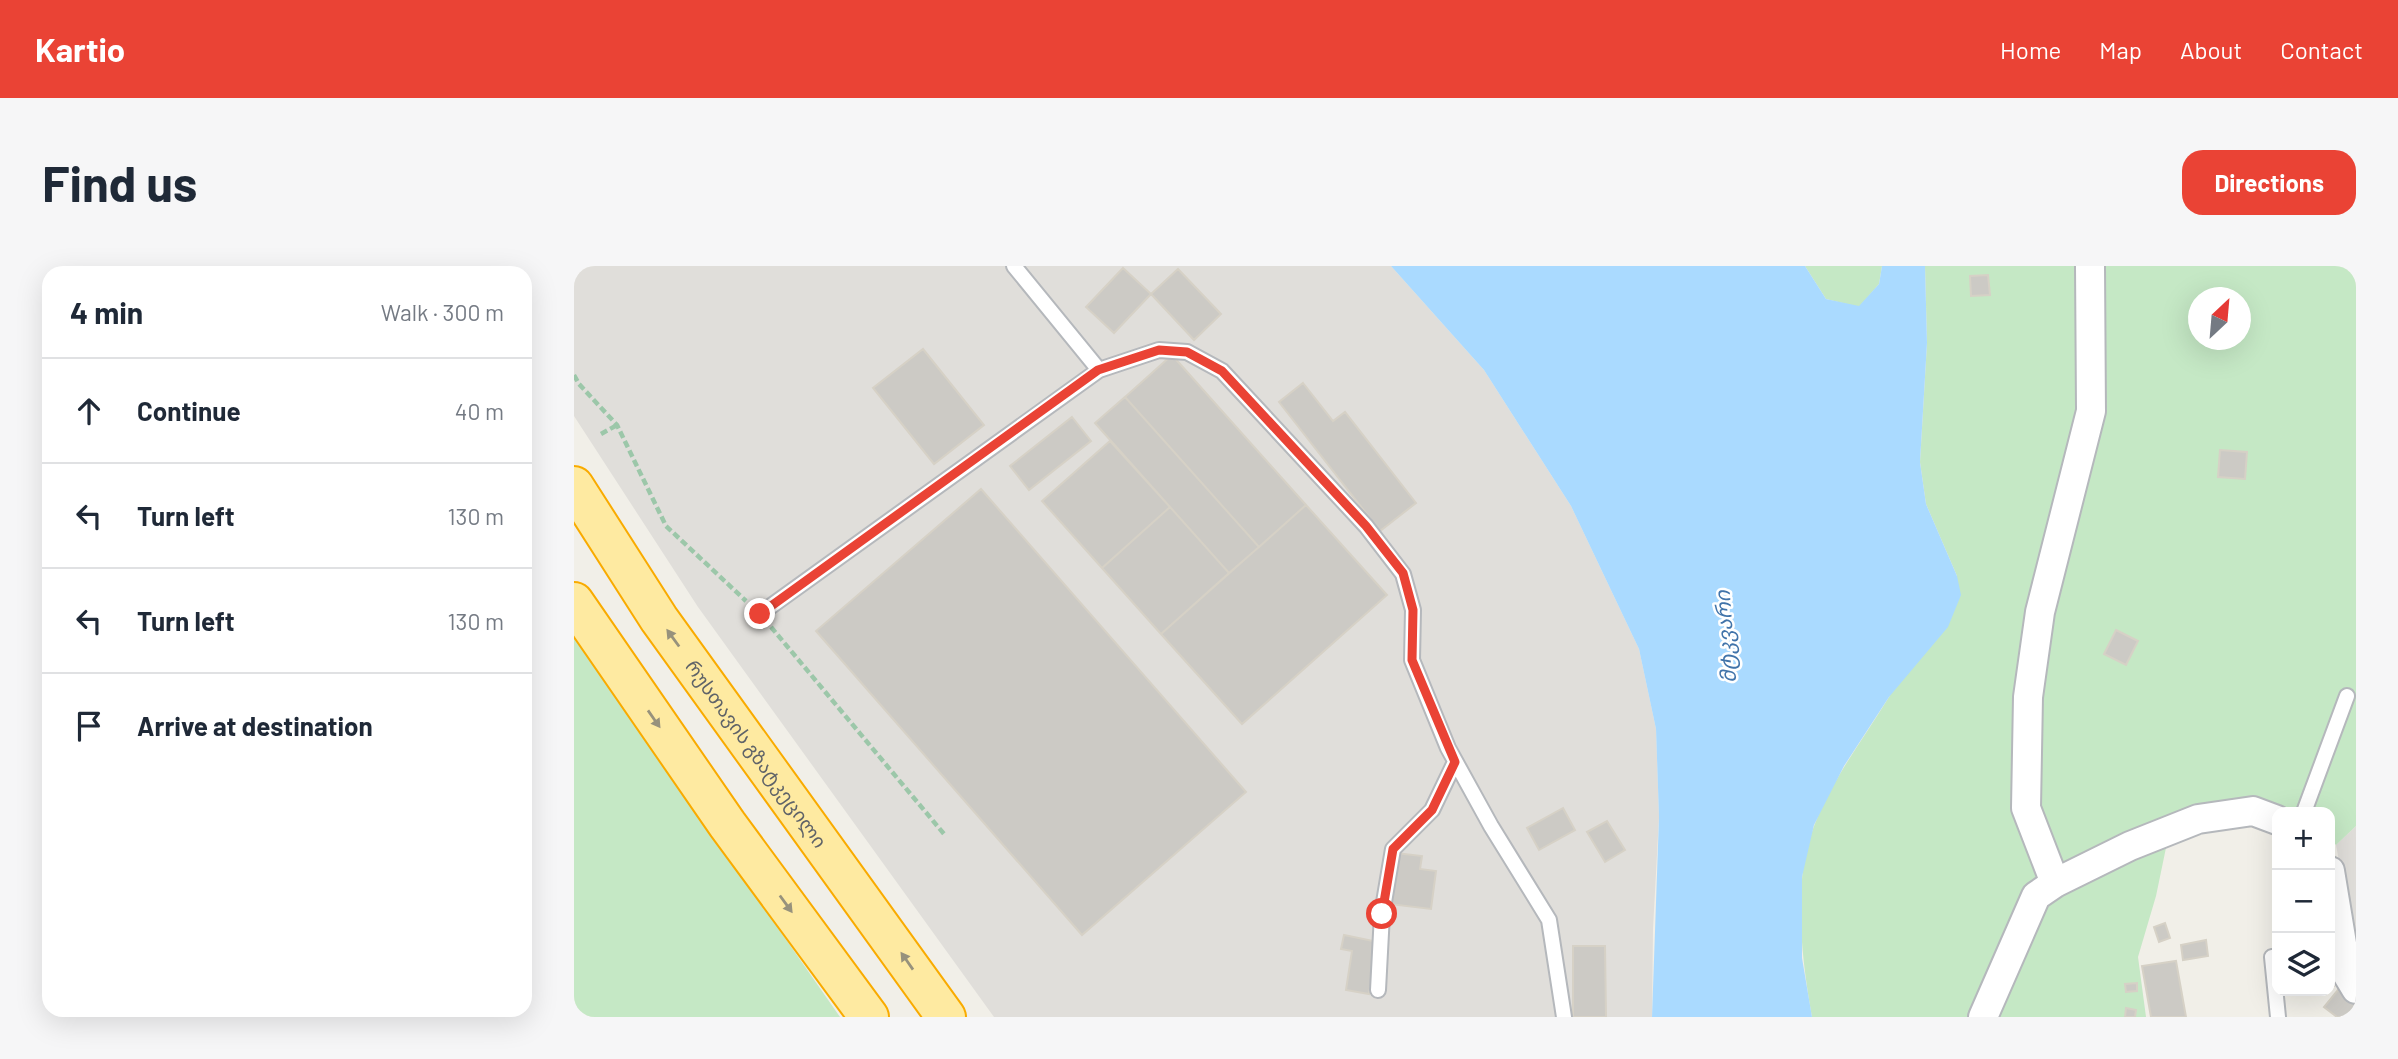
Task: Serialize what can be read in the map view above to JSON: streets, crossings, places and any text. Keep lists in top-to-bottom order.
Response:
{
  "streets": {
    "highway": ["რუსთავის გზატკეცილი"]
  },
  "water": ["მტკვარი"],
  "north": "top right",
  "page": {
    "header": "Kartio",
    "nav": [
      "Home",
      "Map",
      "About",
      "Contact"
    ],
    "buttons": "Directions",
    "title": "Find us",
    "heading": ["4 min", "Walk · 300 m"],
    "list": [
      ["Continue", "40 m"],
      ["Turn left", "130 m"],
      ["Turn left", "130 m"],
      "Arrive at destination"
    ],
    "map_buttons": ["+", "−"]
  }
}
